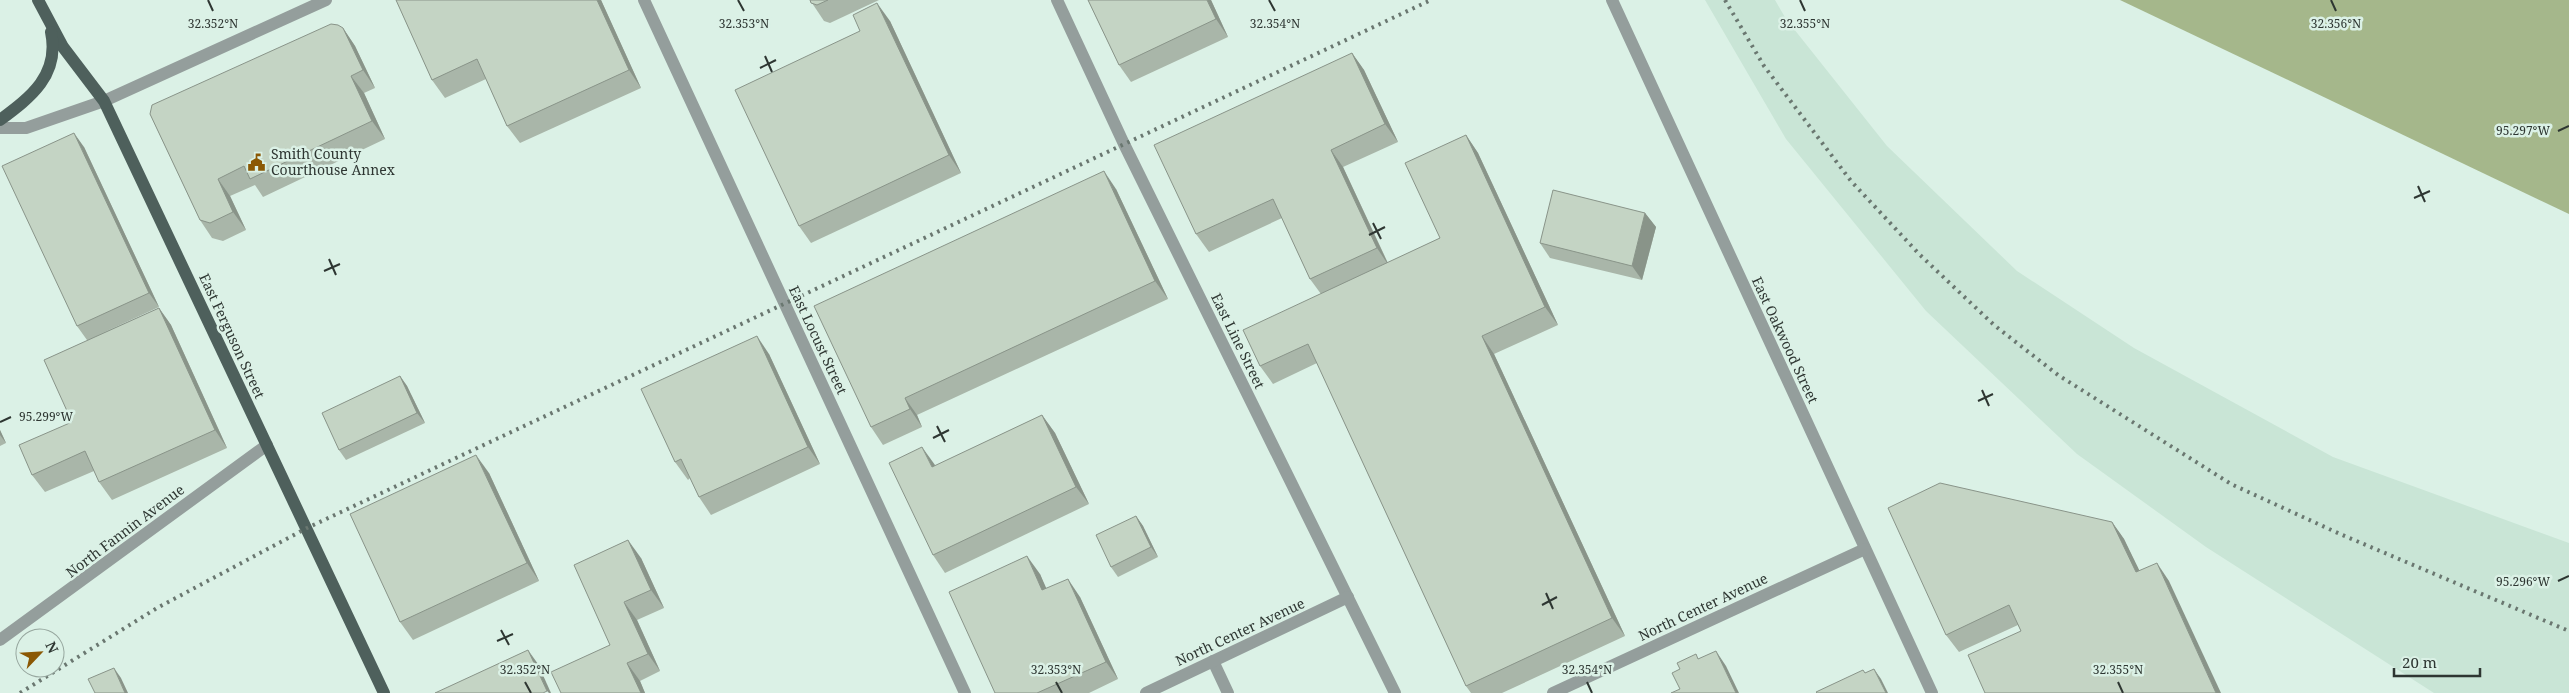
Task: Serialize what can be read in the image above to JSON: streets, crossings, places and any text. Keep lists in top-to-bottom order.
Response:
{
  "streets": {
    "main road": ["East Ferguson Street"],
    "street": [
      "East Locust Street",
      "East Oakwood Street",
      "East Line Street",
      "North Fannin Avenue",
      "North Center Avenue"
    ]
  },
  "crossings": [
    ["East Ferguson Street", "North Fannin Avenue"],
    ["East Oakwood Street", "North Center Avenue"],
    ["East Line Street", "North Center Avenue"]
  ],
  "places": {
    "public building": ["Smith County Courthouse Annex"]
  },
  "scale_bar": "20 m",
  "north": "top right",
  "coordinates": [
    "32.352°N",
    "32.353°N",
    "32.354°N",
    "32.355°N",
    "32.356°N",
    "95.297°W",
    "95.299°W",
    "95.296°W"
  ]
}
